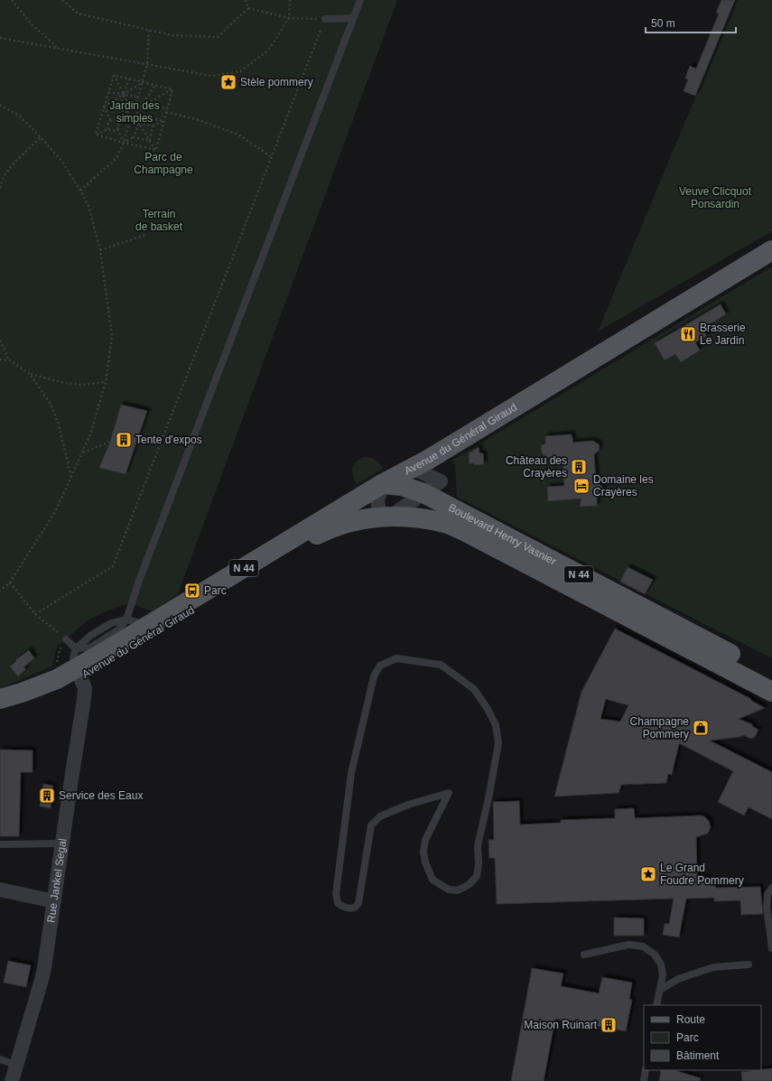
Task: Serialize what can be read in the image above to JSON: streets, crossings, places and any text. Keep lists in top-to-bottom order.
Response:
{
  "streets": {
    "main road": ["Avenue du Général Giraud", "Boulevard Henry Vasnier", "N 44"],
    "street": ["Rue Jankel Segal"]
  },
  "crossings": [
    ["Avenue du Général Giraud", "Boulevard Henry Vasnier"],
    ["Avenue du Général Giraud", "N 44"],
    ["Avenue du Général Giraud", "Rue Jankel Segal"],
    ["N 44", "Rue Jankel Segal"]
  ],
  "parks": [
    "Jardin des simples",
    "Parc de Champagne",
    "Veuve Clicquot Ponsardin",
    "Terrain de basket"
  ],
  "places": {
    "place": ["Stèle pommery", "Le Grand Foudre Pommery"],
    "restaurant": ["Brasserie Le Jardin"],
    "building": [
      "Tente d'expos",
      "Château des Crayères",
      "Service des Eaux",
      "Maison Ruinart"
    ],
    "hotel": ["Domaine les Crayères"],
    "bus stop": ["Parc"],
    "shop": ["Champagne Pommery"]
  },
  "legend": ["Route", "Parc", "Bâtiment"],
  "scale_bar": "50 m"
}
